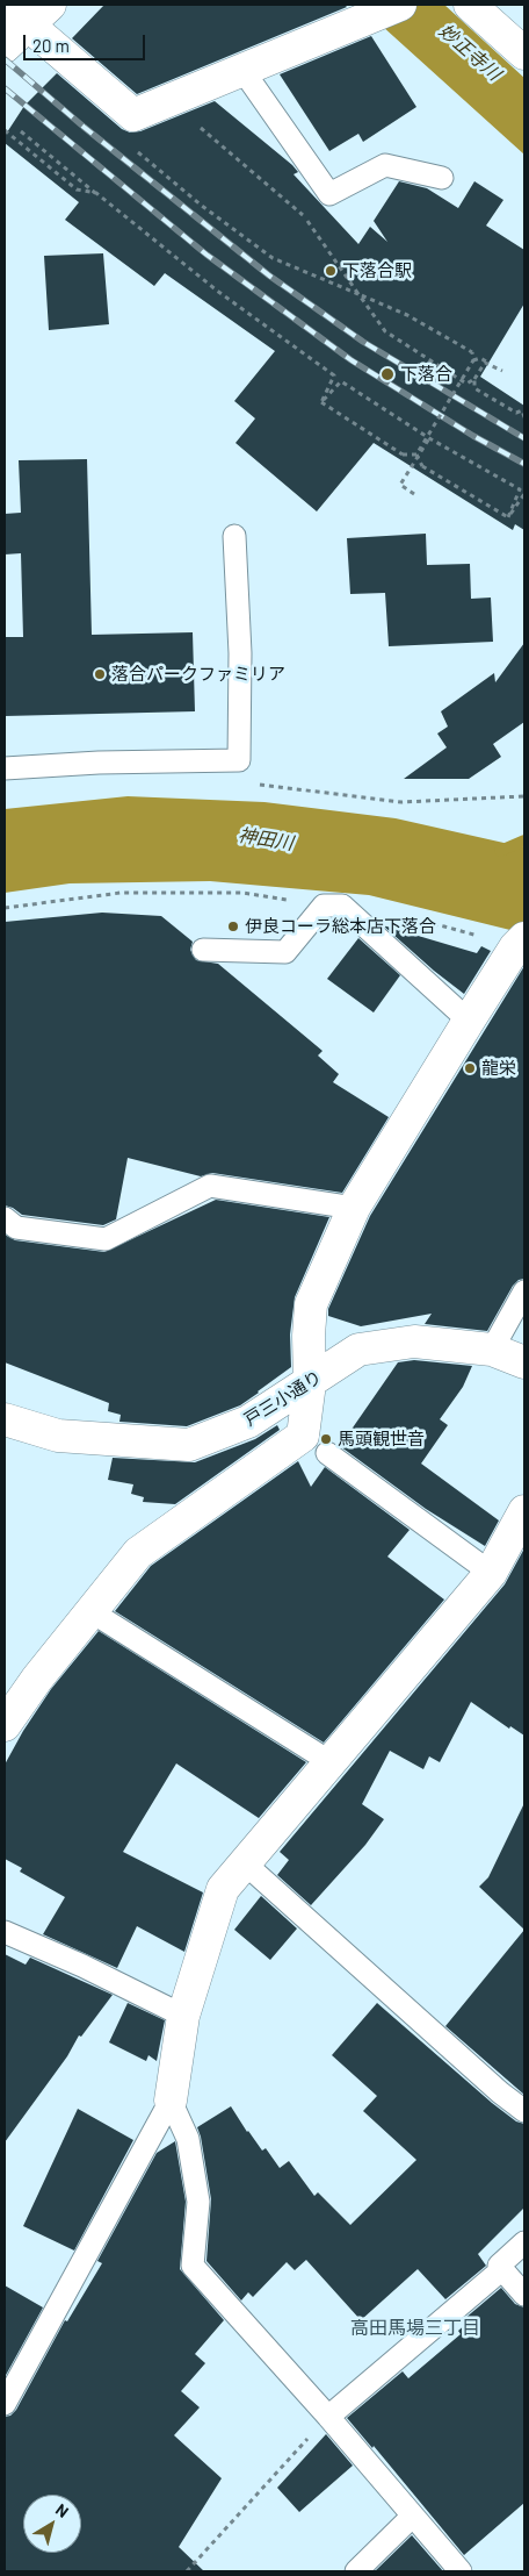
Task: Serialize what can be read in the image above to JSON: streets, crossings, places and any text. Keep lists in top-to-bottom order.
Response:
{
  "streets": {
    "street": ["戸三小通り"]
  },
  "districts": ["高田馬場三丁目"],
  "water": ["妙正寺川", "神田川"],
  "places": [
    "下落合駅",
    "下落合",
    "落合パークファミリア",
    "伊良コーラ総本店下落合",
    "龍栄",
    "馬頭観世音"
  ],
  "scale_bar": "20 m",
  "north": "top right"
}
